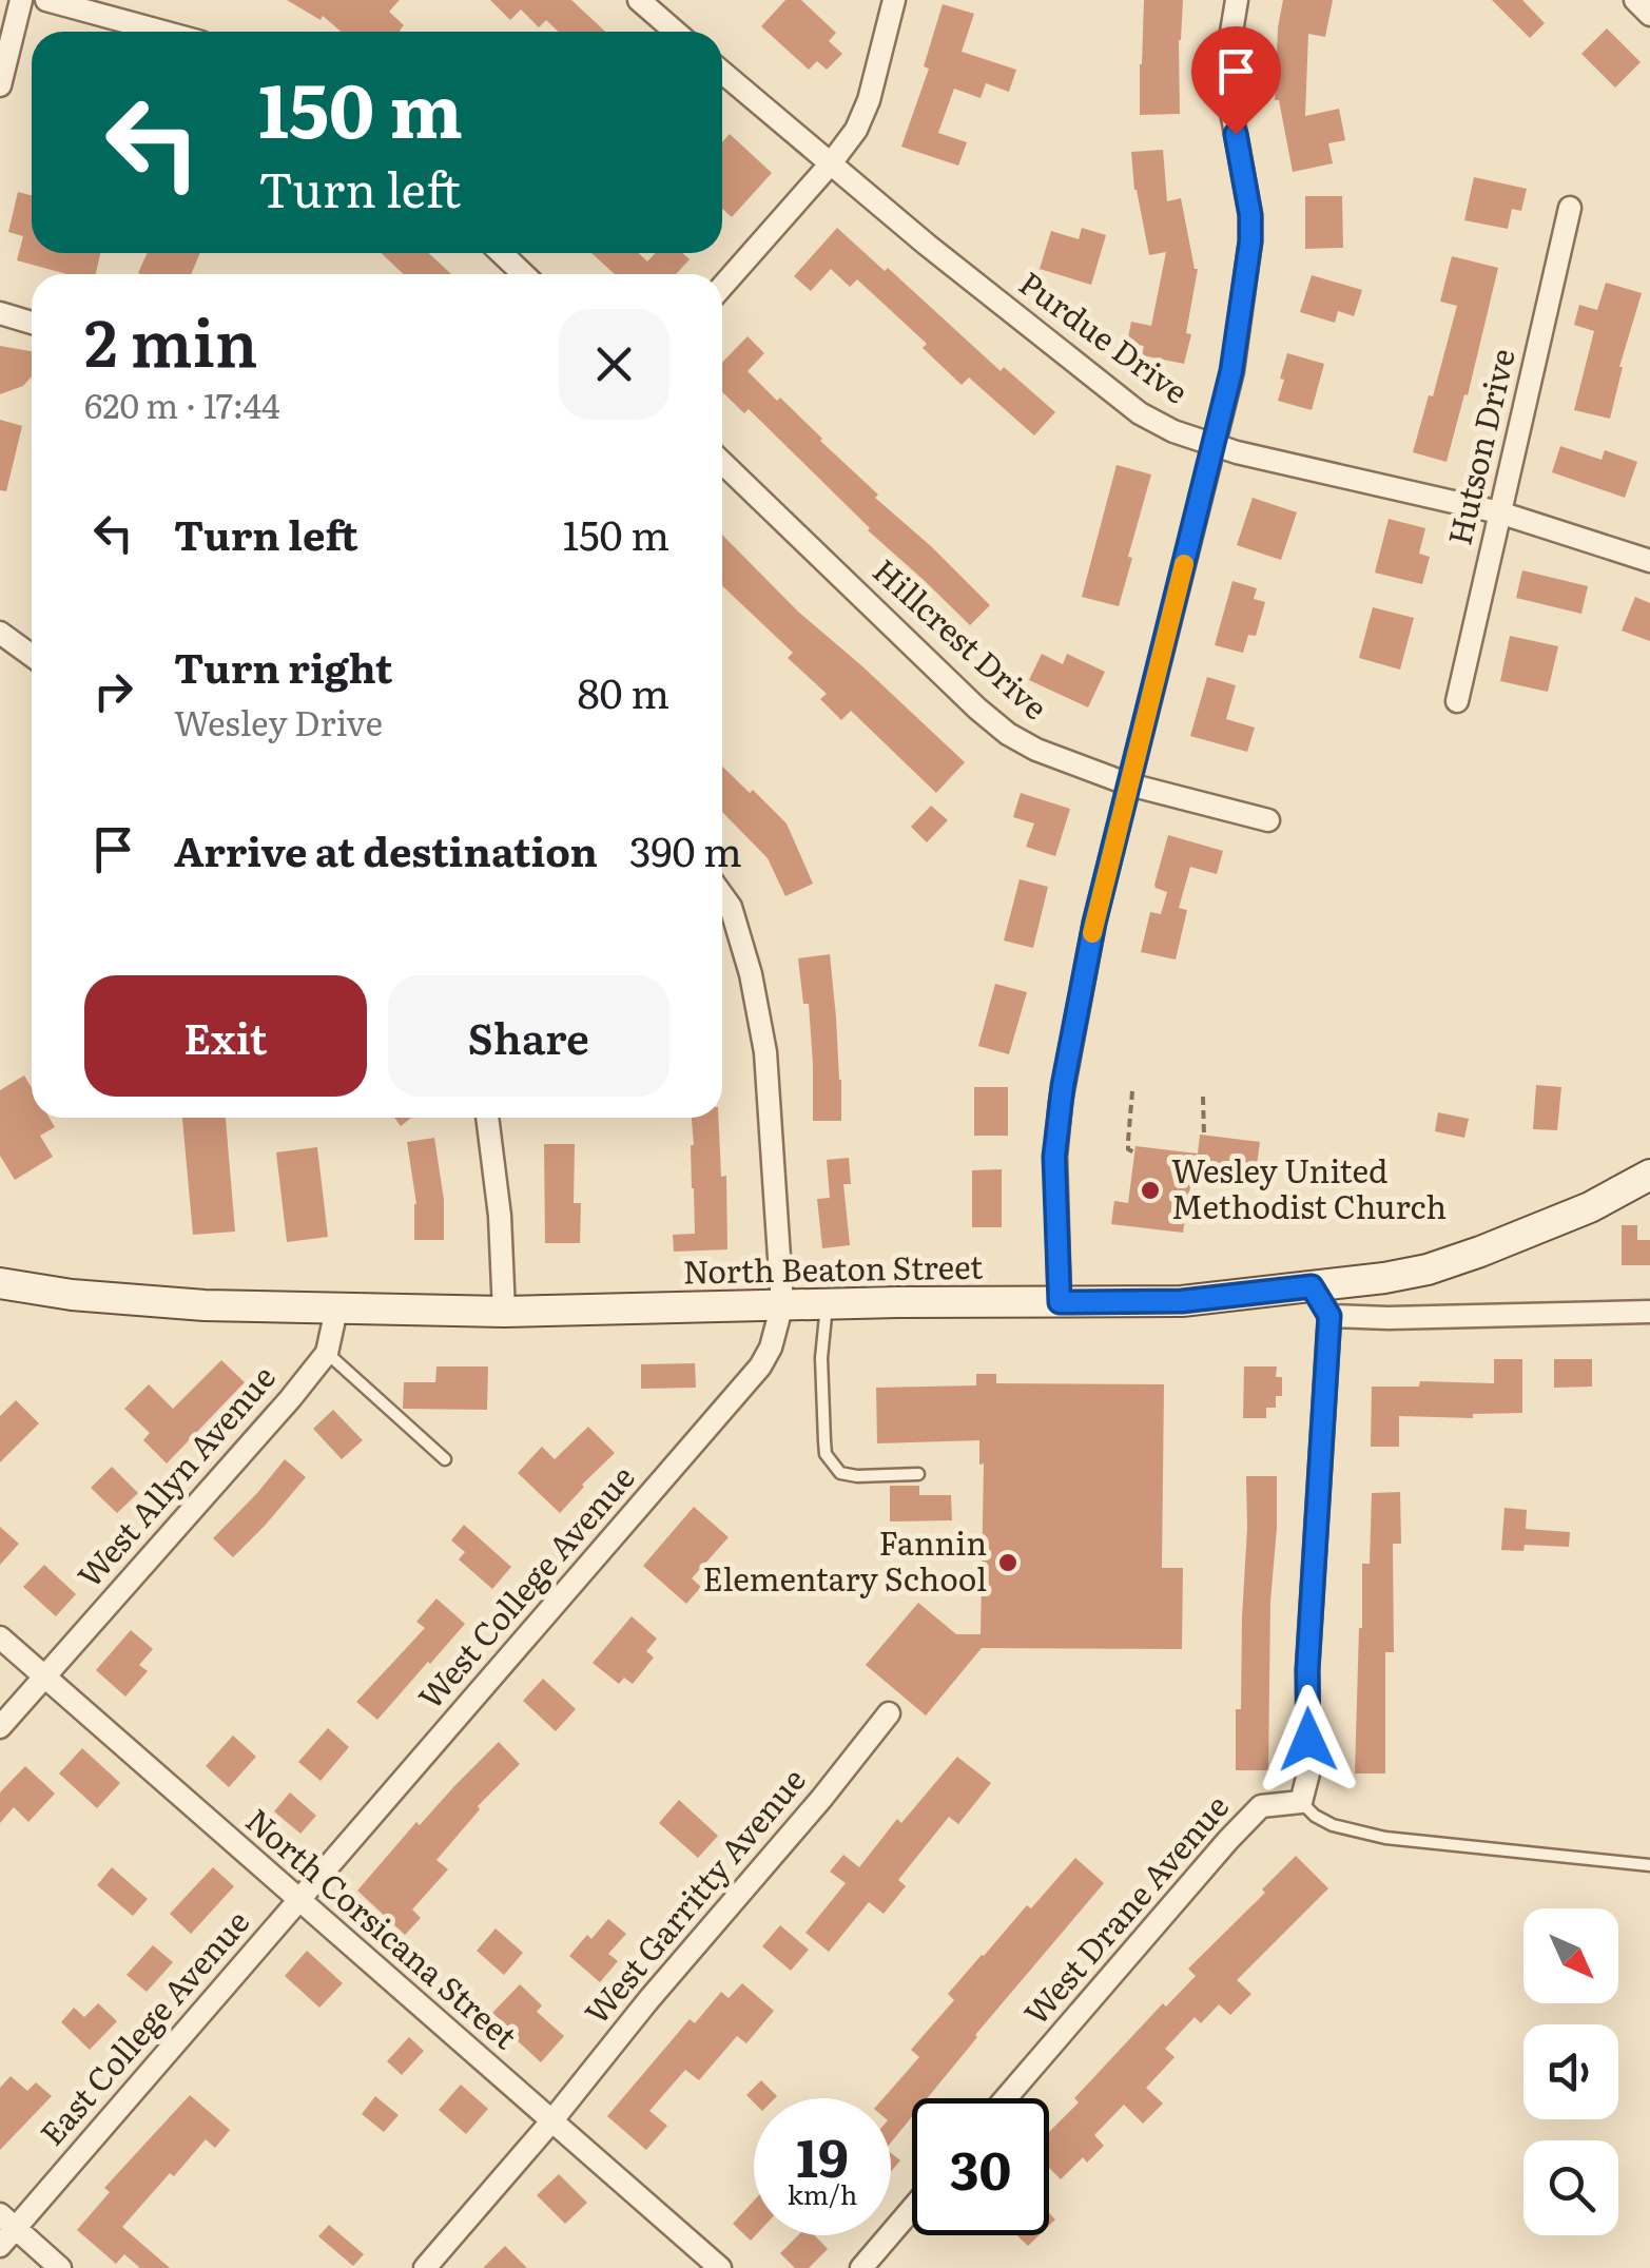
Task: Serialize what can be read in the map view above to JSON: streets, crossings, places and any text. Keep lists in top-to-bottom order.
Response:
{
  "streets": {
    "main road": ["North Beaton Street"],
    "street": [
      "Purdue Drive",
      "Hutson Drive",
      "Hillcrest Drive",
      "West Allyn Avenue",
      "West College Avenue",
      "West Garritty Avenue",
      "West Drane Avenue",
      "North Corsicana Street",
      "East College Avenue"
    ]
  },
  "crossings": [
    ["Purdue Drive", "Hutson Drive"],
    ["North Beaton Street", "West Allyn Avenue"],
    ["North Beaton Street", "West College Avenue"],
    ["West Allyn Avenue", "North Corsicana Street"],
    ["West College Avenue", "North Corsicana Street"],
    ["West College Avenue", "East College Avenue"],
    ["West Garritty Avenue", "North Corsicana Street"],
    ["North Corsicana Street", "East College Avenue"]
  ],
  "places": ["Wesley United Methodist Church", "Fannin Elementary School"],
  "north": "bottom right",
  "page": {
    "turn": ["150 m", "Turn left"],
    "heading": ["2 min", "620 m · 17:44"],
    "list": [
      {
        "name": "Turn left",
        "value": "150 m"
      },
      {
        "name": "Turn right",
        "note": "Wesley Drive",
        "value": "80 m"
      },
      {
        "name": "Arrive at destination",
        "value": "390 m"
      }
    ],
    "buttons": ["Exit", "Share"],
    "speed": "19 km/h",
    "limit": "30"
  }
}
